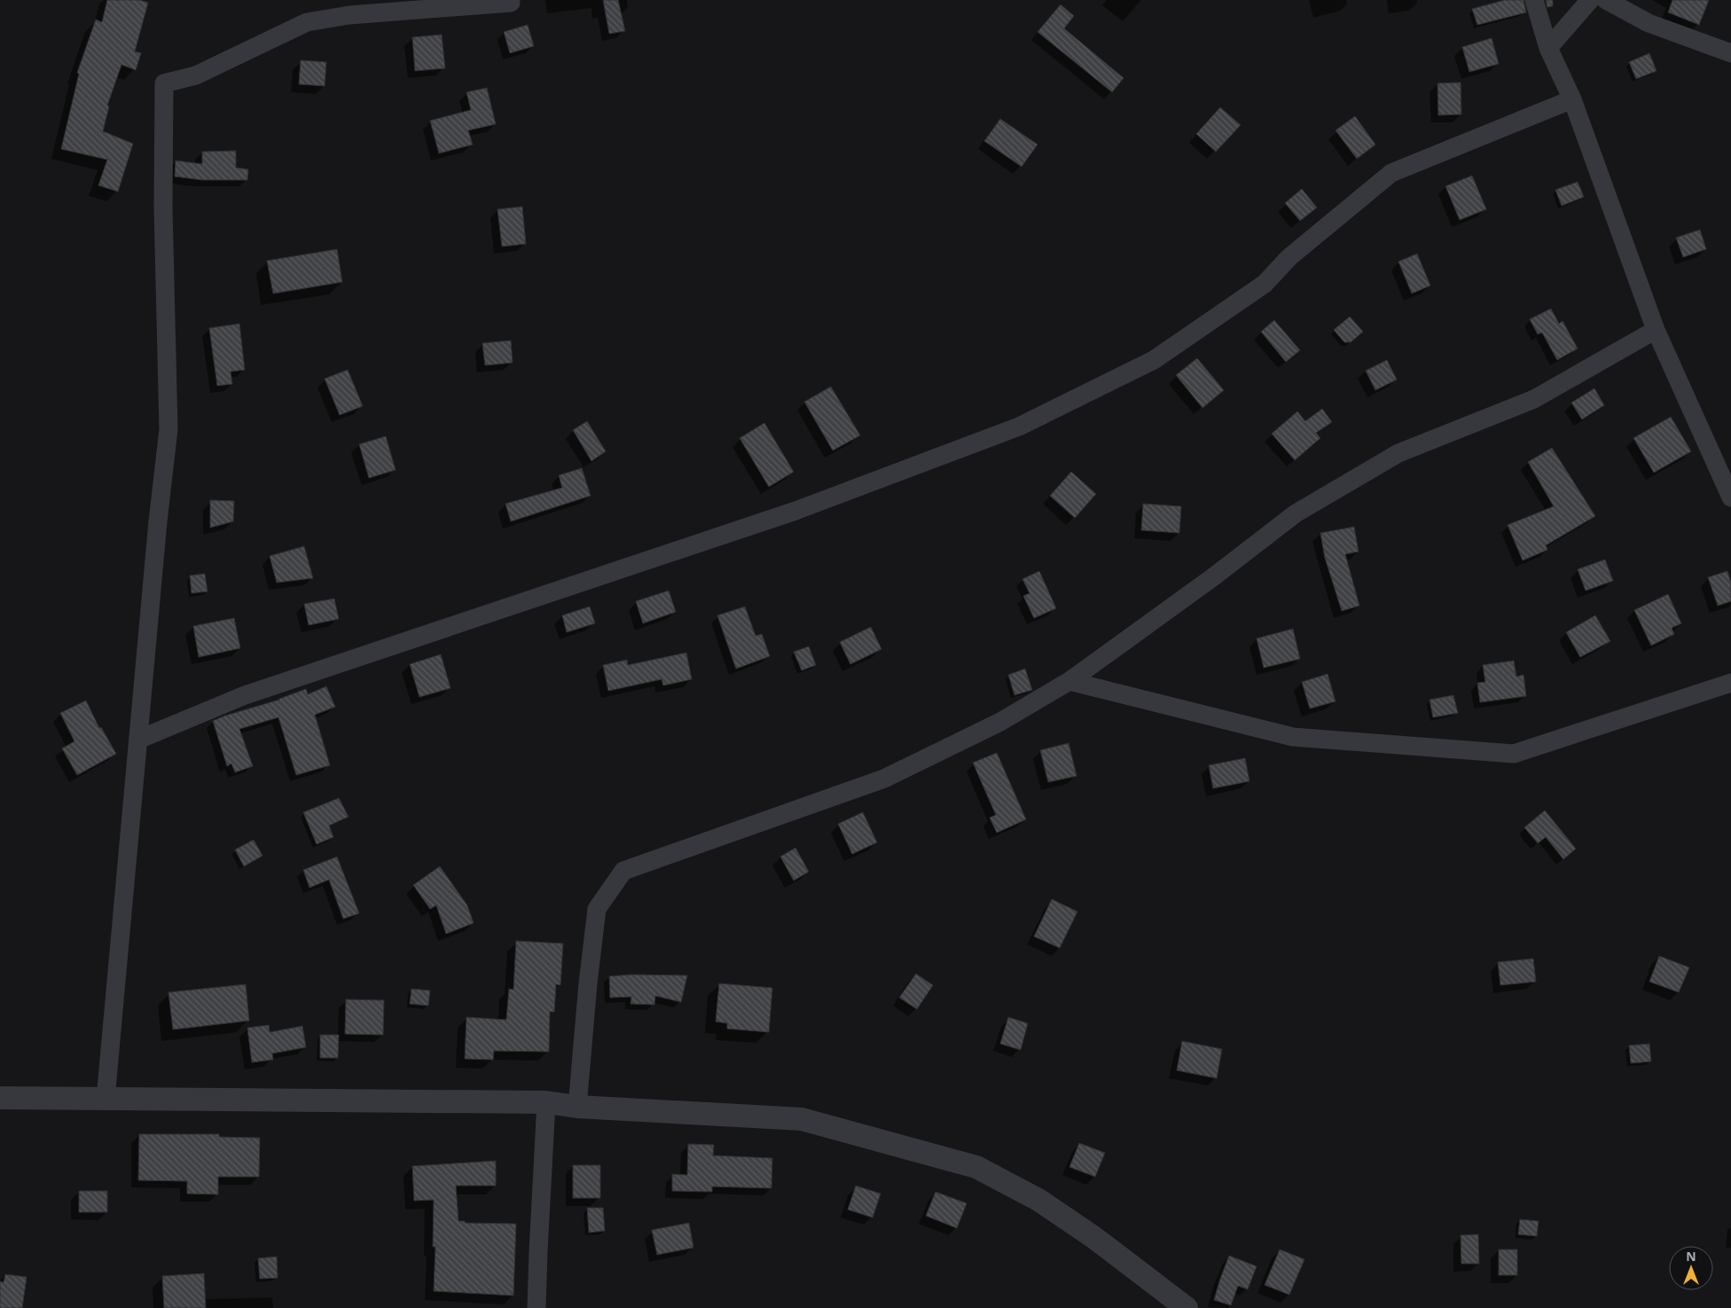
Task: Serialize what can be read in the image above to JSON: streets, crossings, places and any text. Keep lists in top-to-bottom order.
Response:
{
  "north": "top"
}
